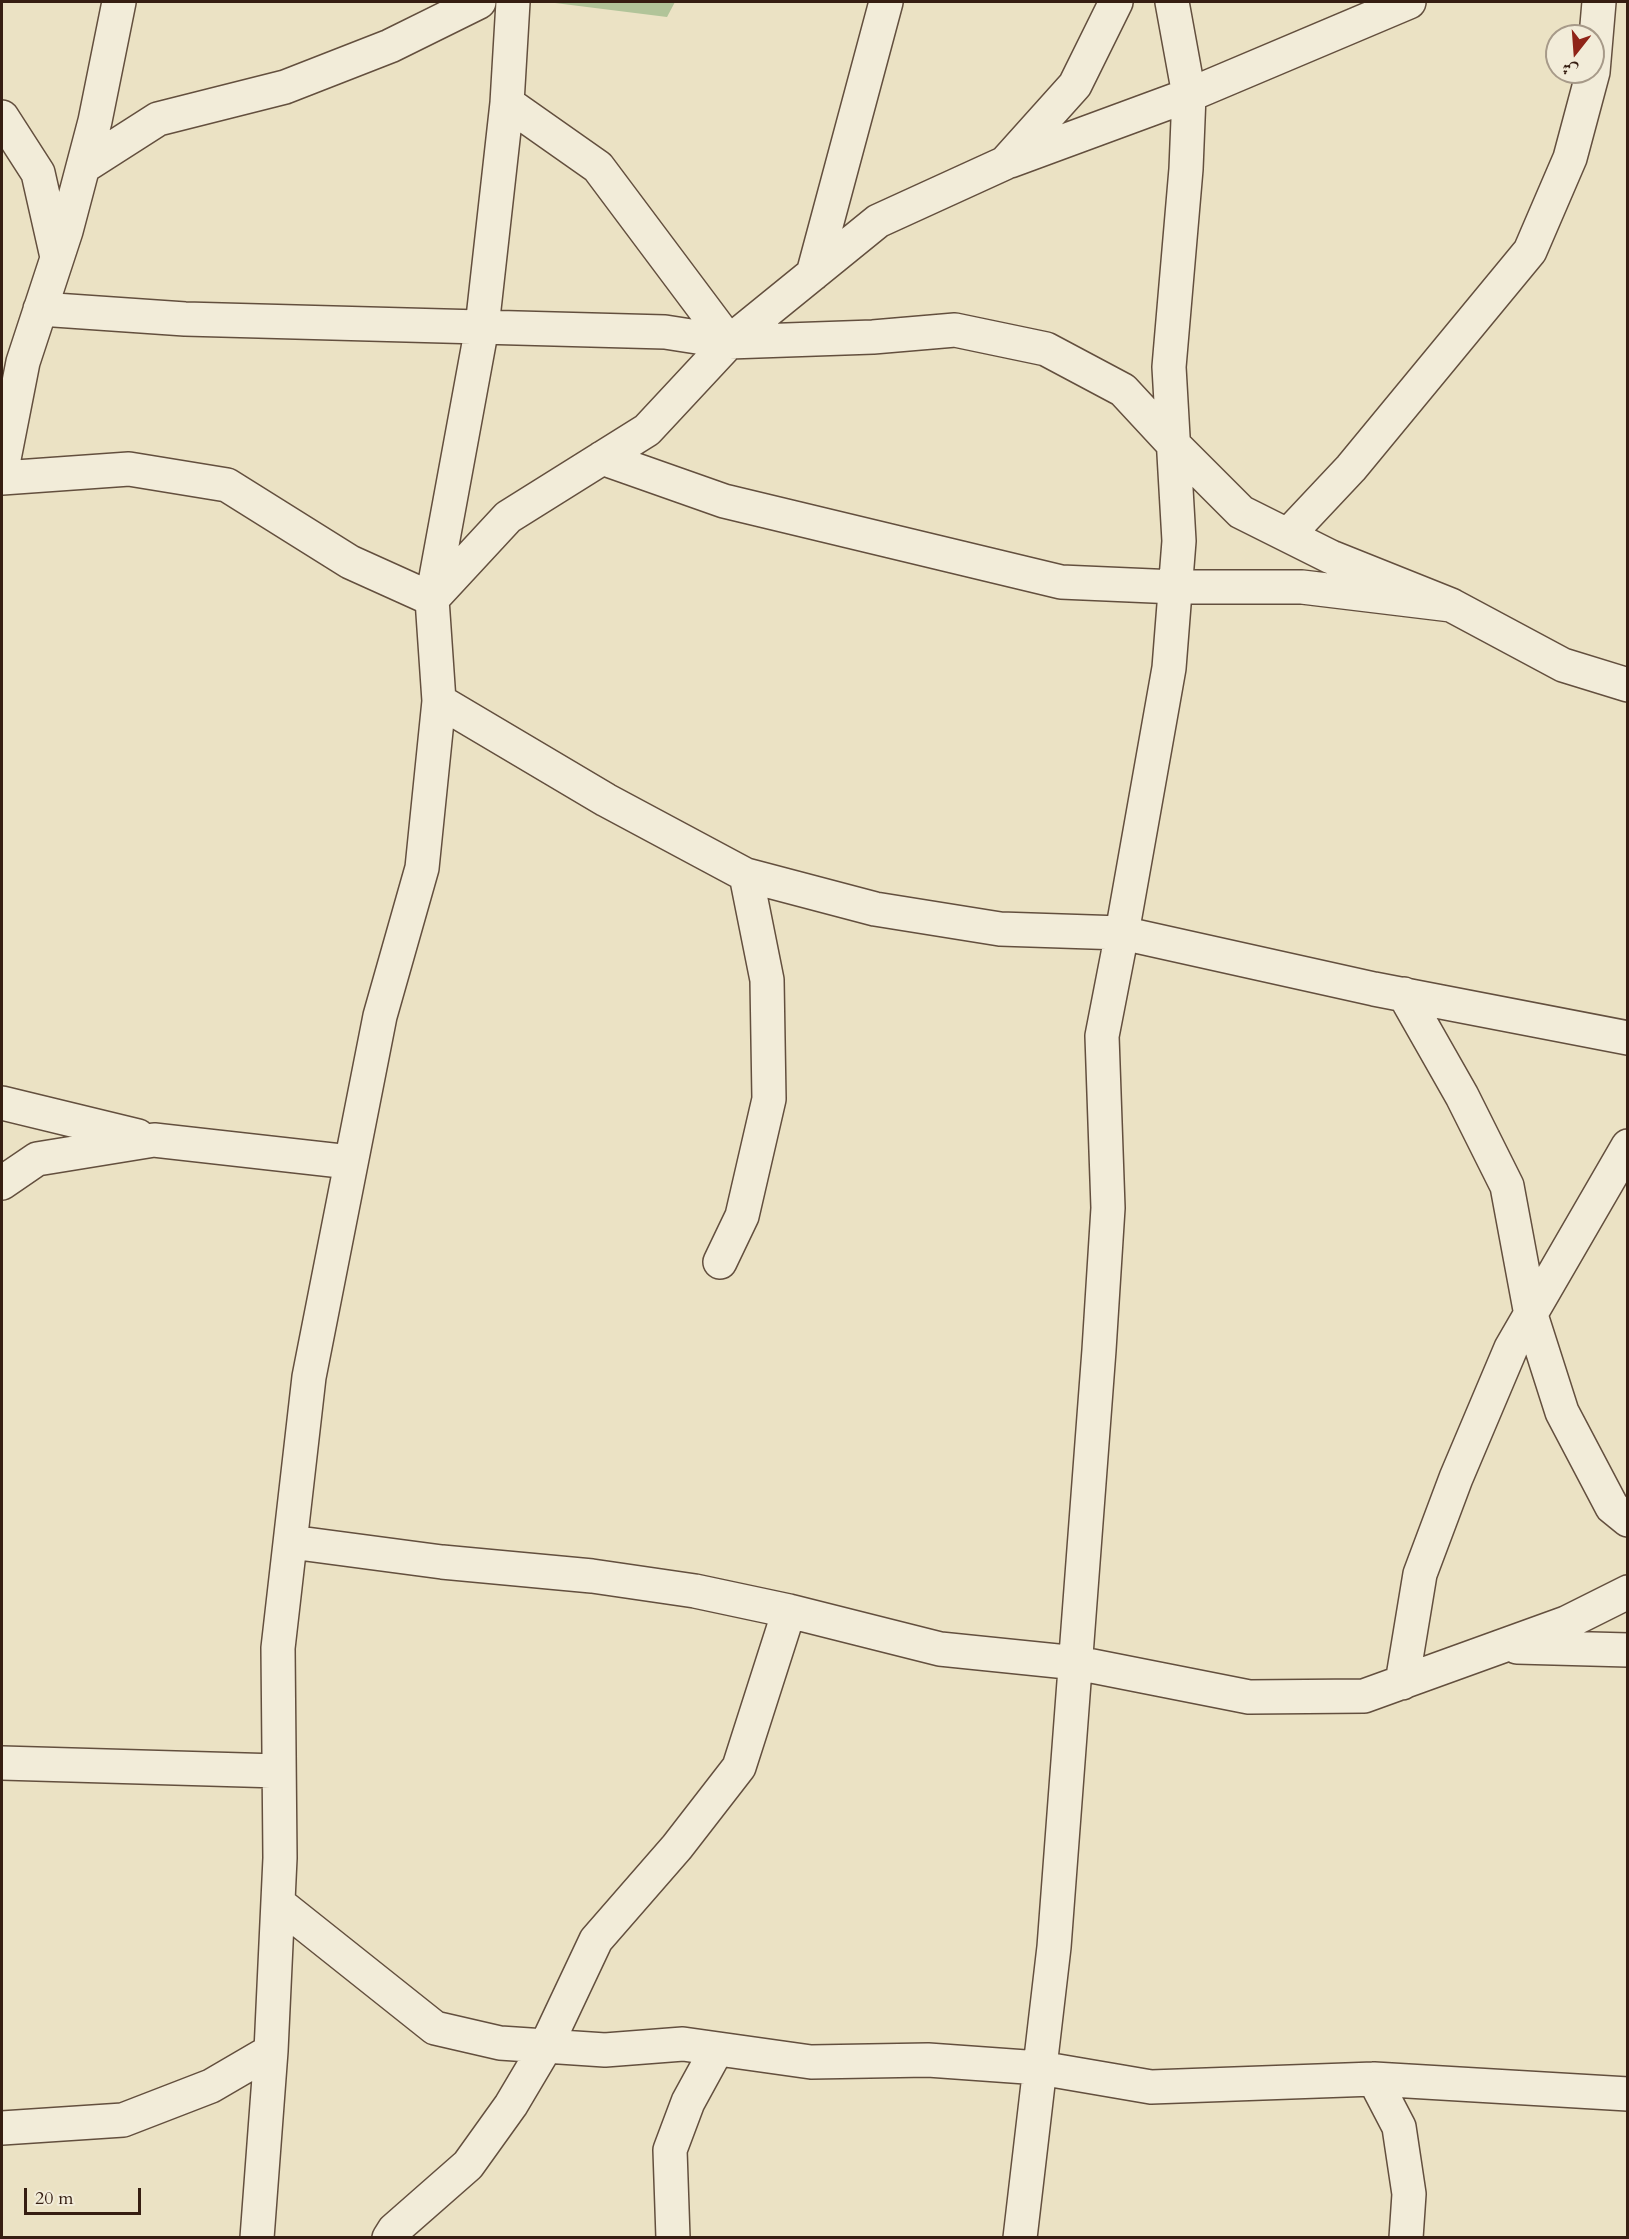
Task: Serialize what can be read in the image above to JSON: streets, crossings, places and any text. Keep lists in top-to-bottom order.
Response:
{
  "scale_bar": "20 m",
  "north": "bottom"
}
